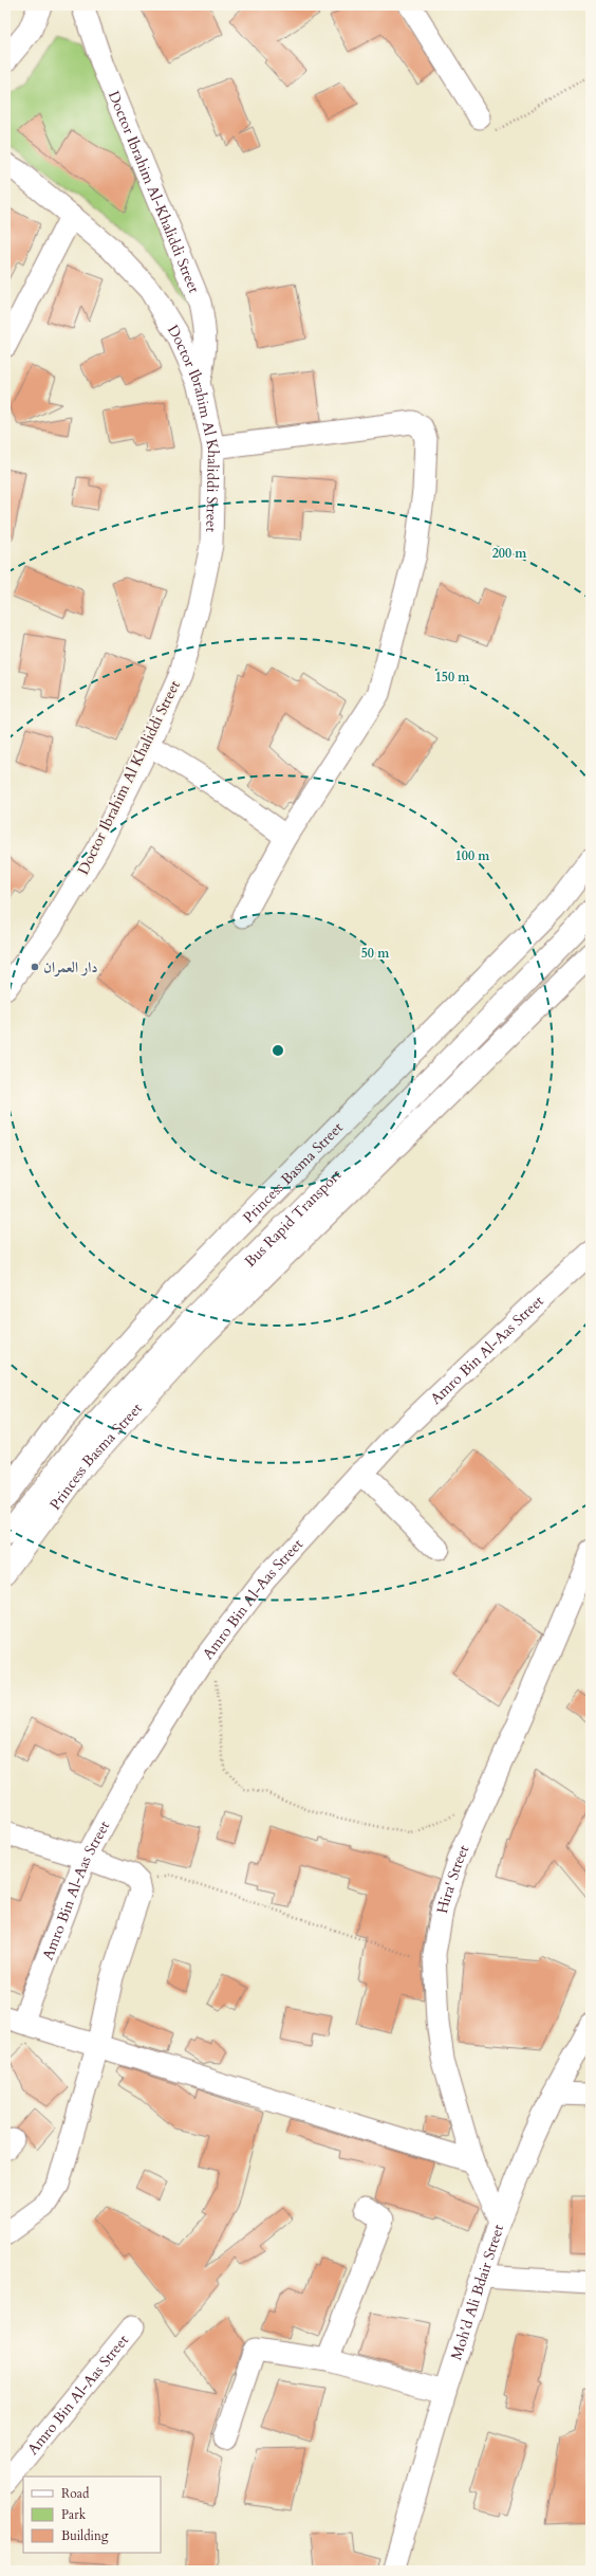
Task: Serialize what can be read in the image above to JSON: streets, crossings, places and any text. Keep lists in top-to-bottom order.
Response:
{
  "streets": {
    "main road": ["Princess Basma Street"],
    "street": [
      "Doctor Ibrahim Al-Khaliddi Street",
      "Doctor Ibrahim Al Khaliddi Street",
      "Bus Rapid Transport",
      "Amro Bin Al-Aas Street",
      "Hira' Street",
      "Moh'd Ali Bdair Street"
    ]
  },
  "crossings": [
    ["Doctor Ibrahim Al-Khaliddi Street", "Doctor Ibrahim Al Khaliddi Street"],
    ["Hira' Street", "Moh'd Ali Bdair Street"]
  ],
  "places": ["دار العمران"],
  "legend": ["Road", "Park", "Building"],
  "rings": [
    "200 m",
    "150 m",
    "100 m",
    "50 m"
  ]
}
